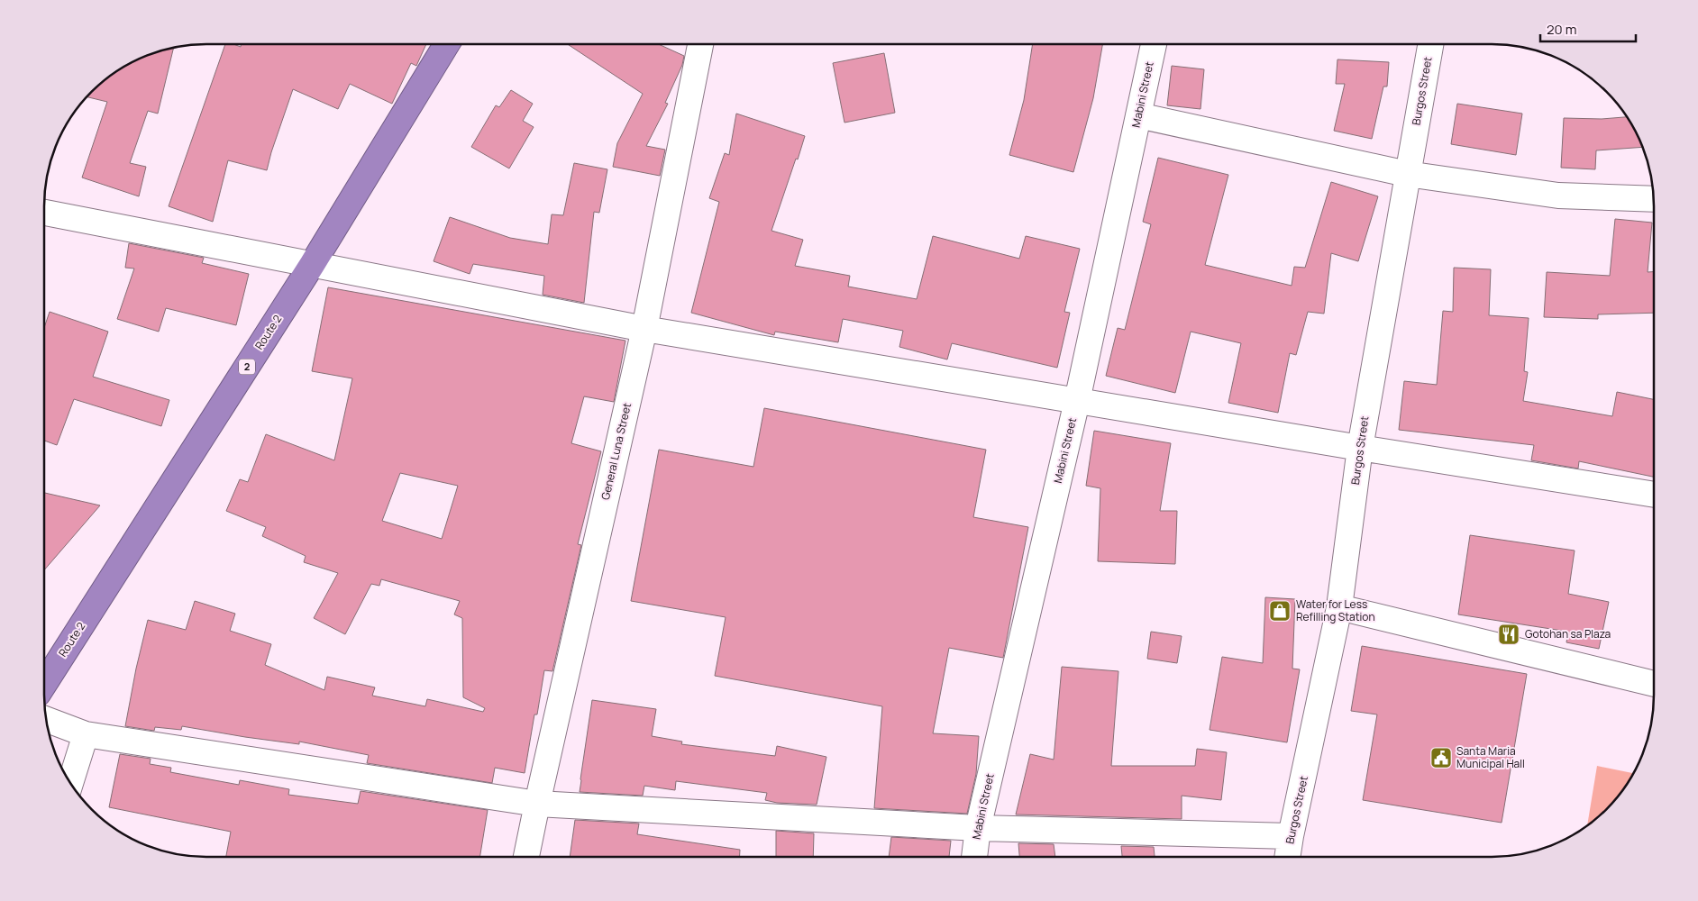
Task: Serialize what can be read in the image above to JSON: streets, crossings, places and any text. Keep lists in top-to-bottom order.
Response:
{
  "streets": {
    "highway": ["Route 2", "2"],
    "street": ["Burgos Street", "Mabini Street", "General Luna Street"]
  },
  "places": {
    "shop": ["Water for Less Refilling Station"],
    "restaurant": ["Gotohan sa Plaza"],
    "public building": ["Santa Maria Municipal Hall"]
  },
  "scale_bar": "20 m"
}
